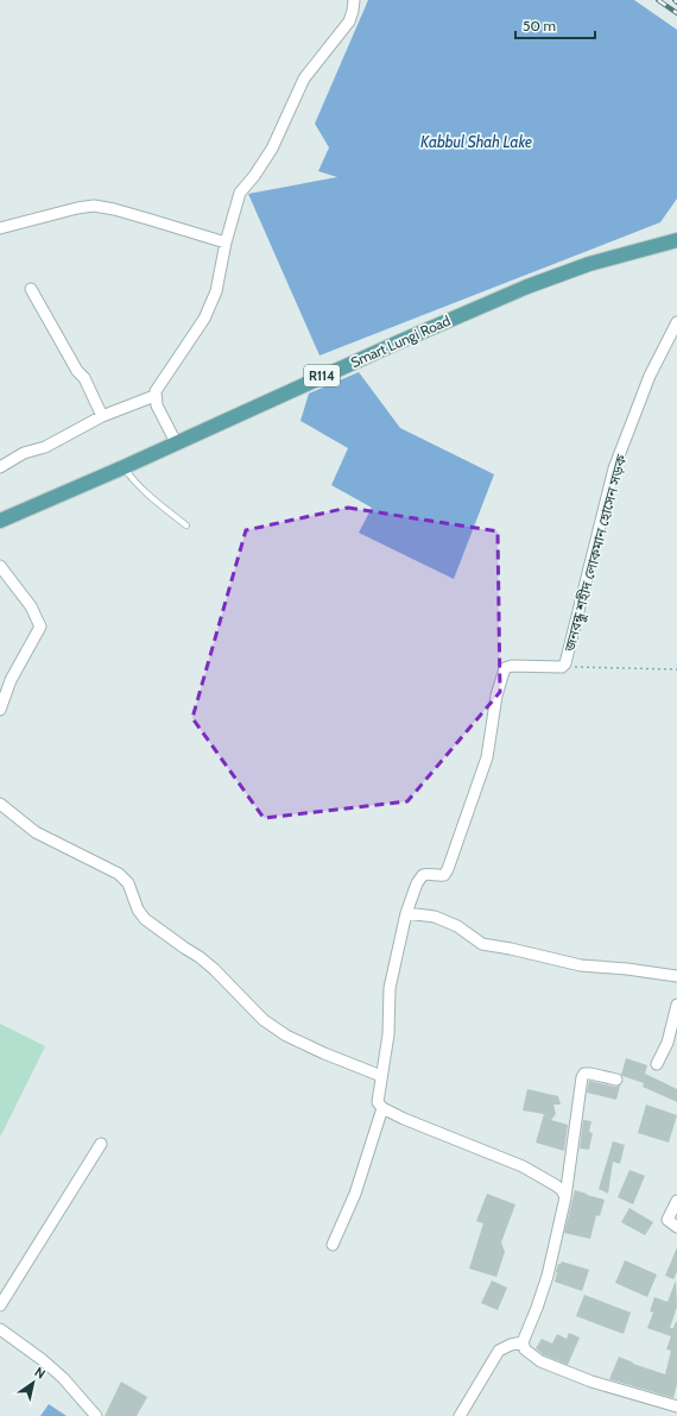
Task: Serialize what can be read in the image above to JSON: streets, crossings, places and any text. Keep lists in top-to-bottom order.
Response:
{
  "streets": {
    "main road": ["Smart Lungi Road", "R114"],
    "street": ["জনবন্ধু শহীদ লোকমান হোসেন সড়ক"]
  },
  "crossings": [
    ["Smart Lungi Road", "R114"]
  ],
  "water": ["Kabbul Shah Lake"],
  "scale_bar": "50 m",
  "north": "top right"
}
